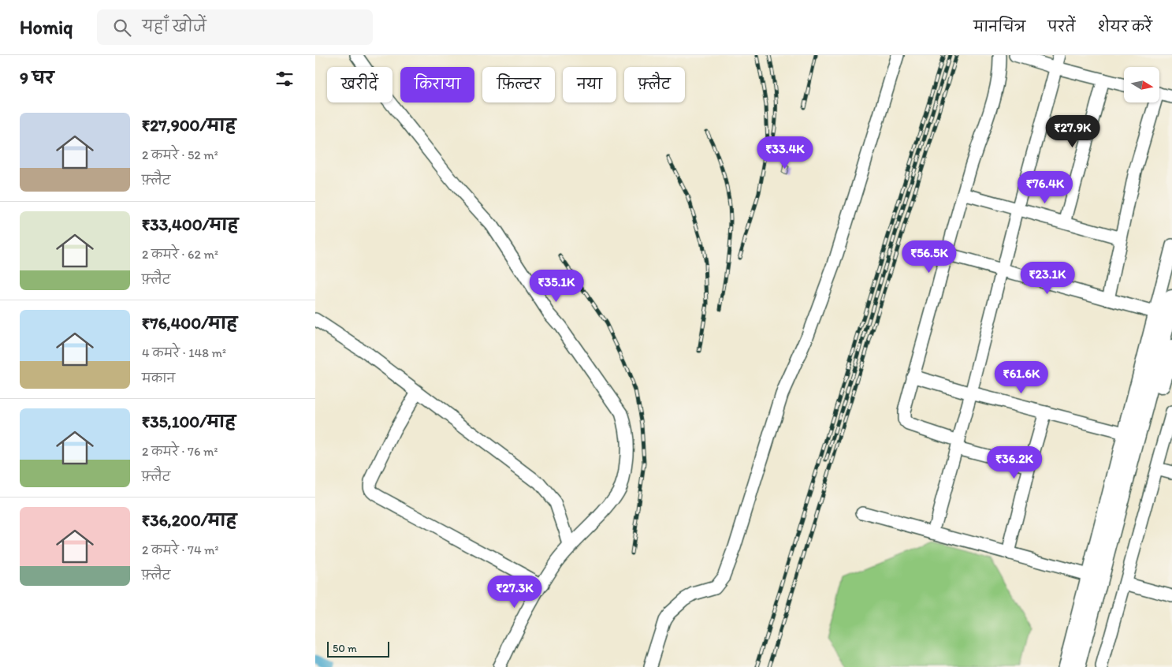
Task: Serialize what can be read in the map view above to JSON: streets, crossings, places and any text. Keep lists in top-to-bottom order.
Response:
{
  "scale_bar": "50 m",
  "north": "right",
  "page": {
    "header": "Homiq",
    "search": "यहाँ खोजें",
    "nav": ["मानचित्र", "परतें", "शेयर करें"],
    "heading": "9 घर",
    "chip": [
      "खरीदें",
      "किराया",
      "फ़िल्टर",
      "नया",
      "फ़्लैट"
    ],
    "list": [
      {
        "name": "₹27,900/माह",
        "note": "2 कमरे · 52 m² · फ़्लैट"
      },
      {
        "name": "₹33,400/माह",
        "note": "2 कमरे · 62 m² · फ़्लैट"
      },
      {
        "name": "₹76,400/माह",
        "note": "4 कमरे · 148 m² · मकान"
      },
      {
        "name": "₹35,100/माह",
        "note": "2 कमरे · 76 m² · फ़्लैट"
      },
      {
        "name": "₹36,200/माह",
        "note": "2 कमरे · 74 m² · फ़्लैट"
      }
    ],
    "price": [
      "₹27.9K",
      "₹33.4K",
      "₹76.4K",
      "₹56.5K",
      "₹23.1K",
      "₹35.1K",
      "₹61.6K",
      "₹36.2K",
      "₹27.3K"
    ],
    "scale": "50 m"
  }
}
